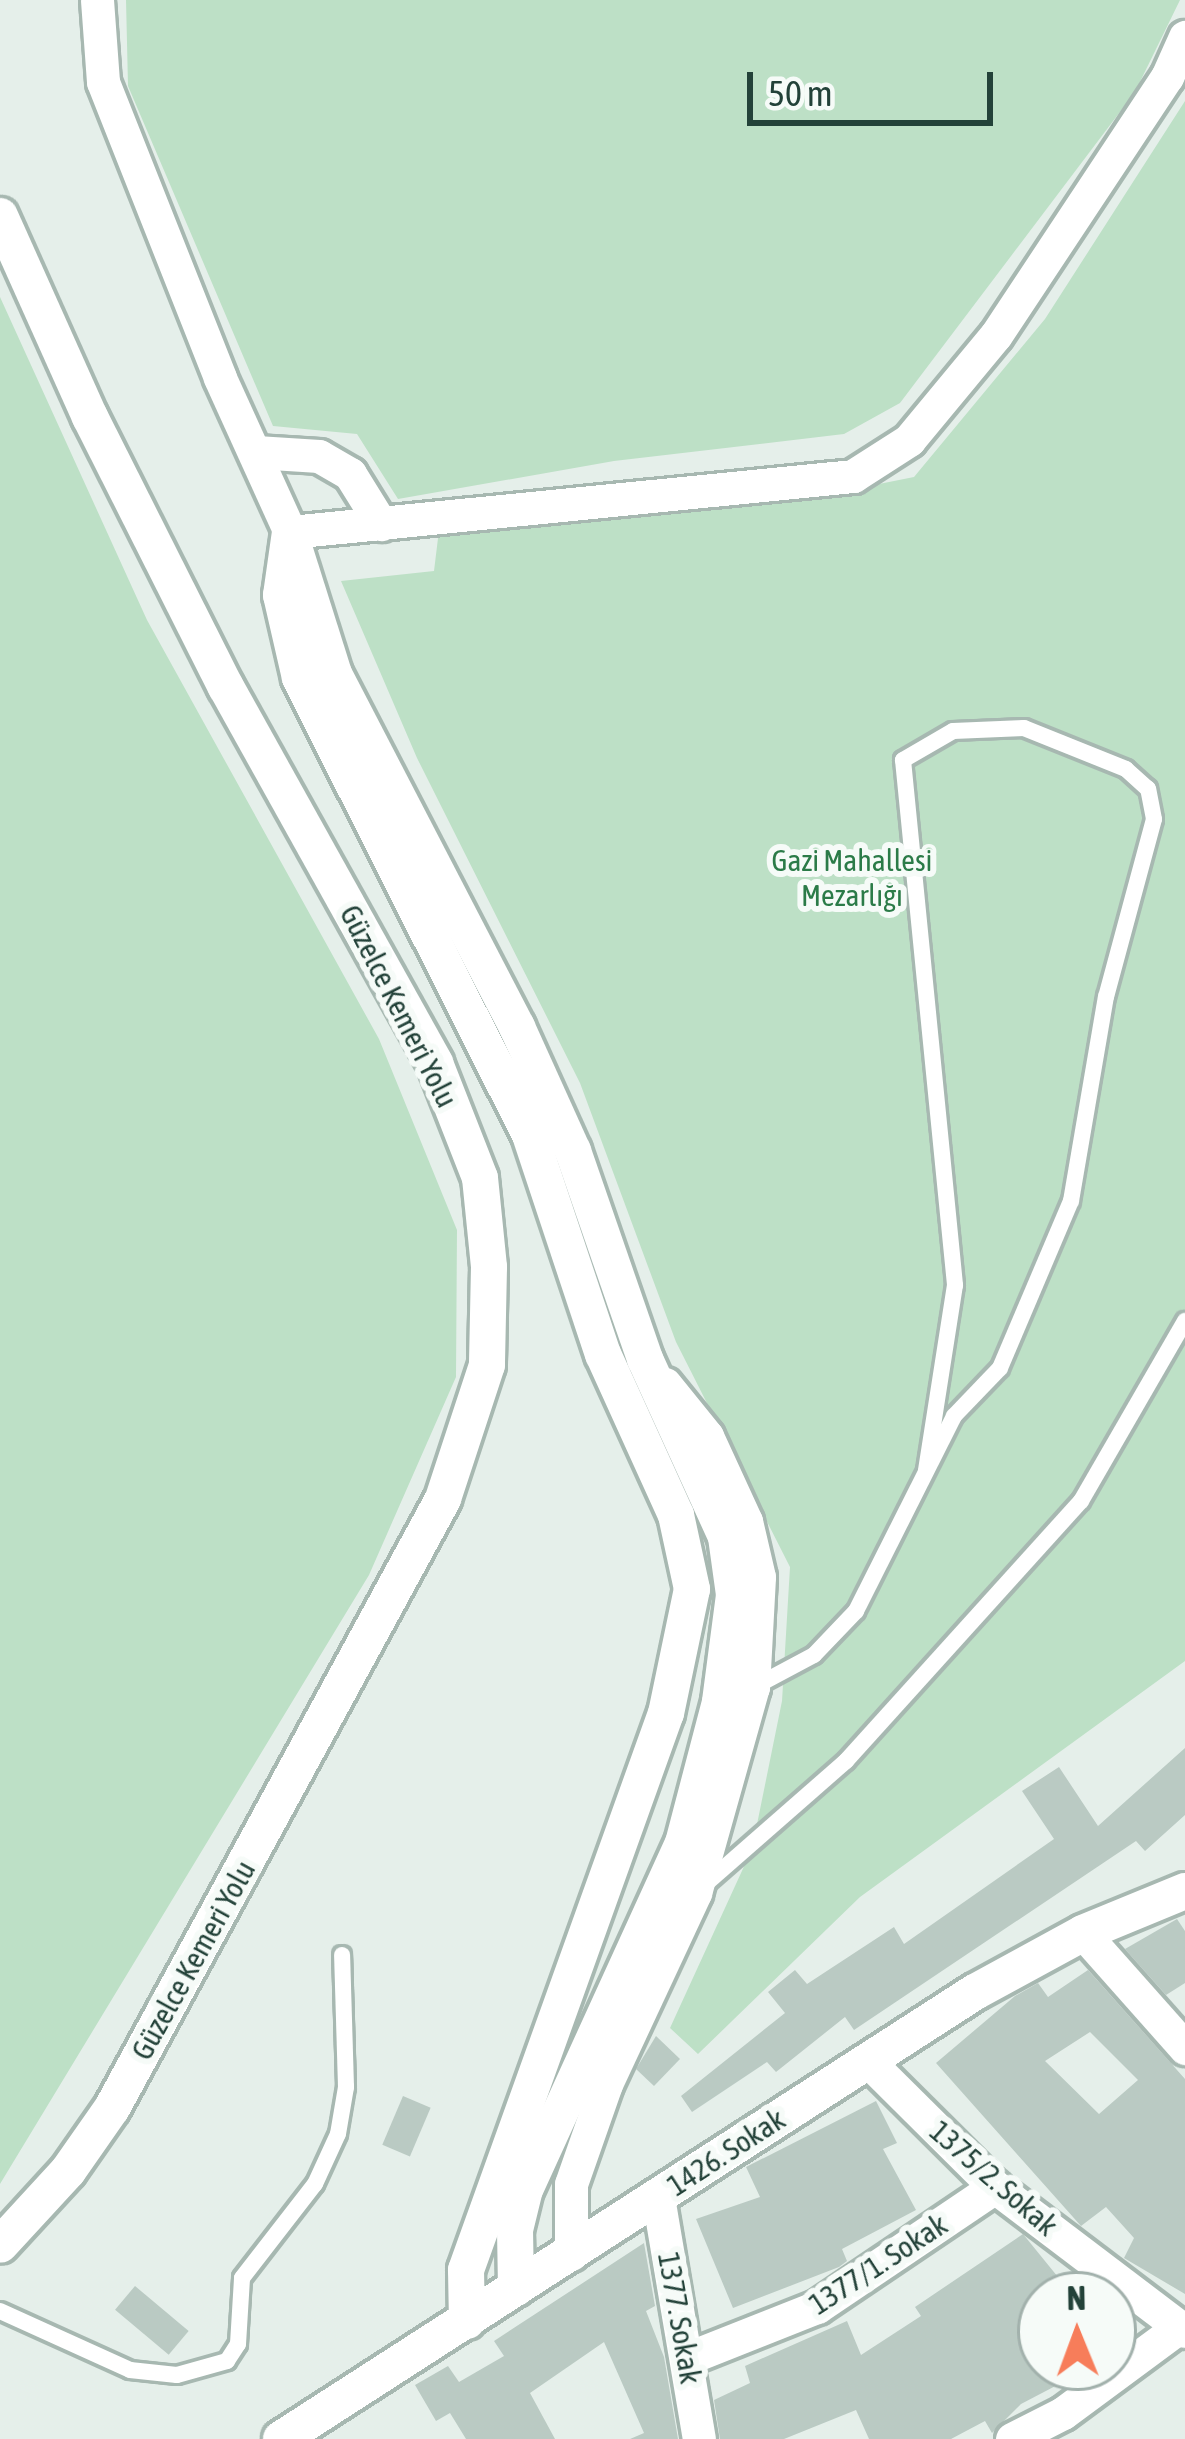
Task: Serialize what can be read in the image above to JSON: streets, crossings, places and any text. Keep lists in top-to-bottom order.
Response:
{
  "streets": {
    "street": [
      "Güzelce Kemeri Yolu",
      "1426. Sokak",
      "1375/2. Sokak",
      "1377/1. Sokak",
      "1377. Sokak"
    ]
  },
  "crossings": [
    ["1426. Sokak", "1375/2. Sokak"],
    ["1426. Sokak", "1377. Sokak"],
    ["1375/2. Sokak", "1377/1. Sokak"],
    ["1377/1. Sokak", "1377. Sokak"]
  ],
  "parks": ["Gazi Mahallesi Mezarlığı"],
  "scale_bar": "50 m",
  "north": "top"
}
